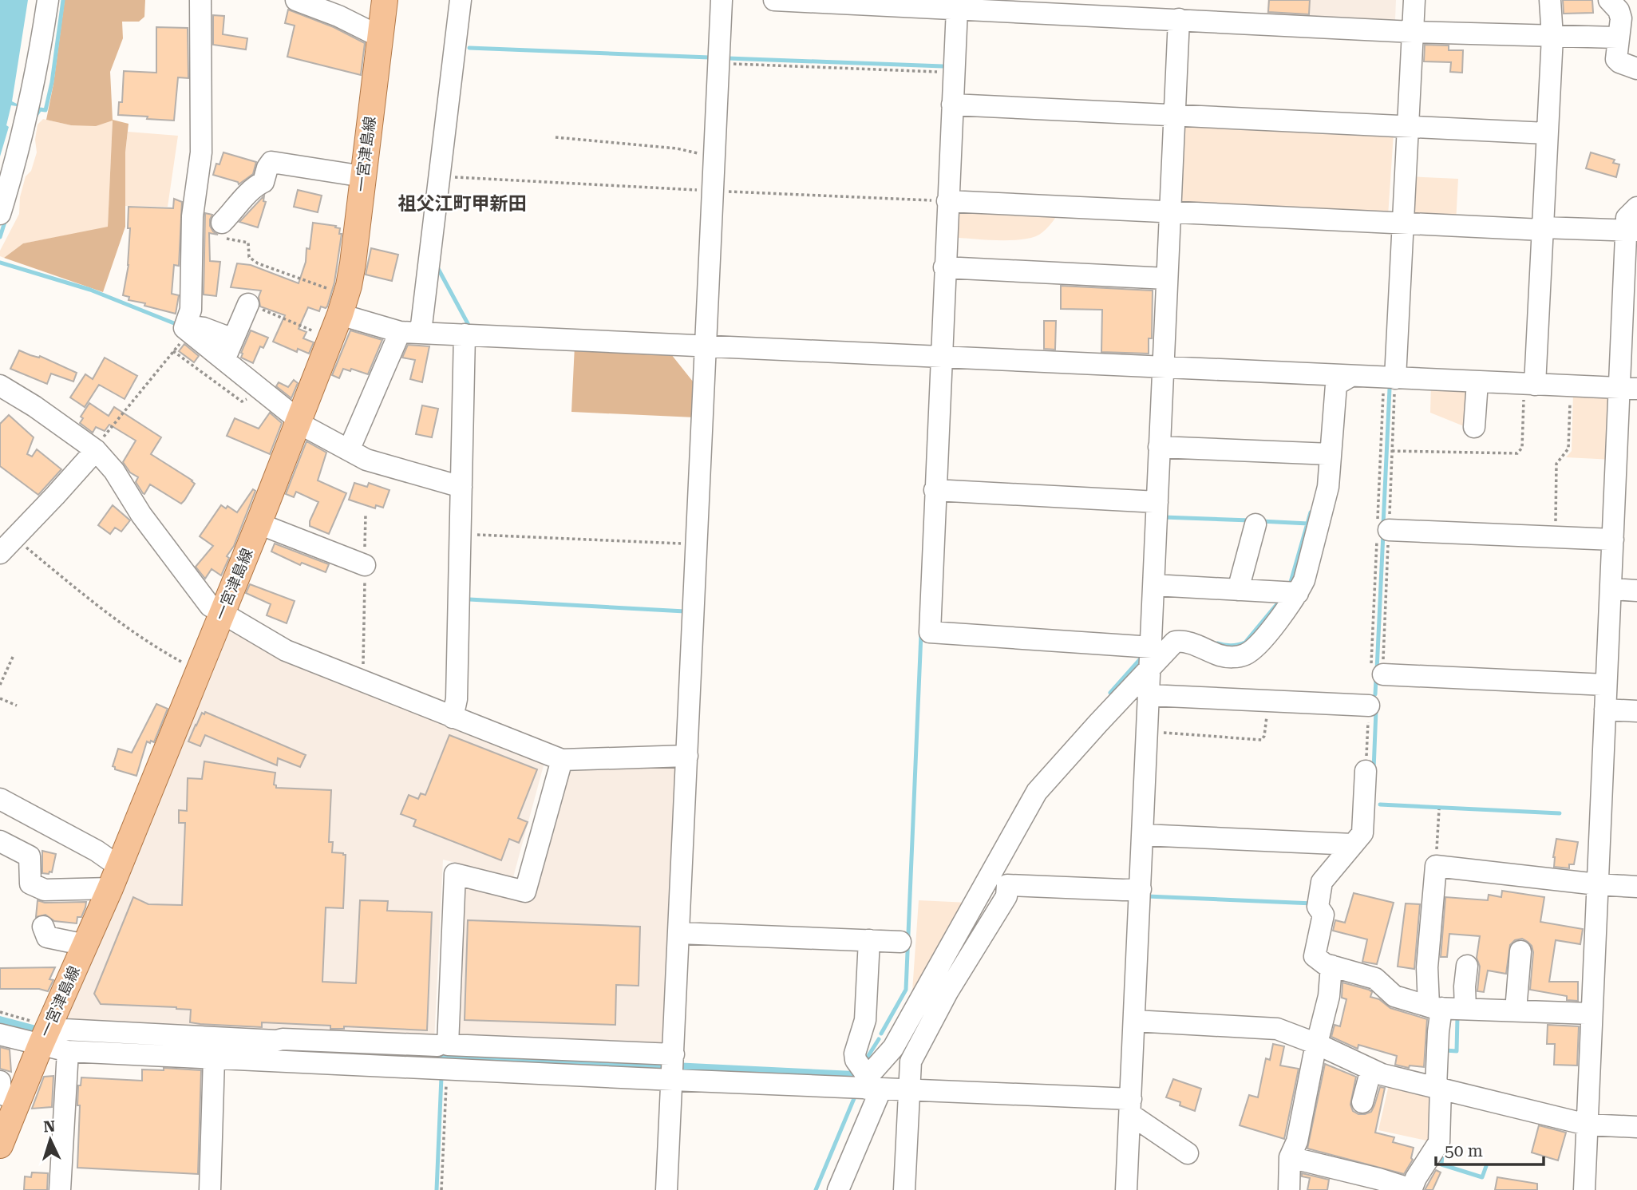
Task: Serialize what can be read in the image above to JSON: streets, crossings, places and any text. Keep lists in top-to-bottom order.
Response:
{
  "streets": {
    "main road": ["一宮津島線"]
  },
  "districts": ["祖父江町甲新田"],
  "scale_bar": "50 m",
  "north": "top"
}
